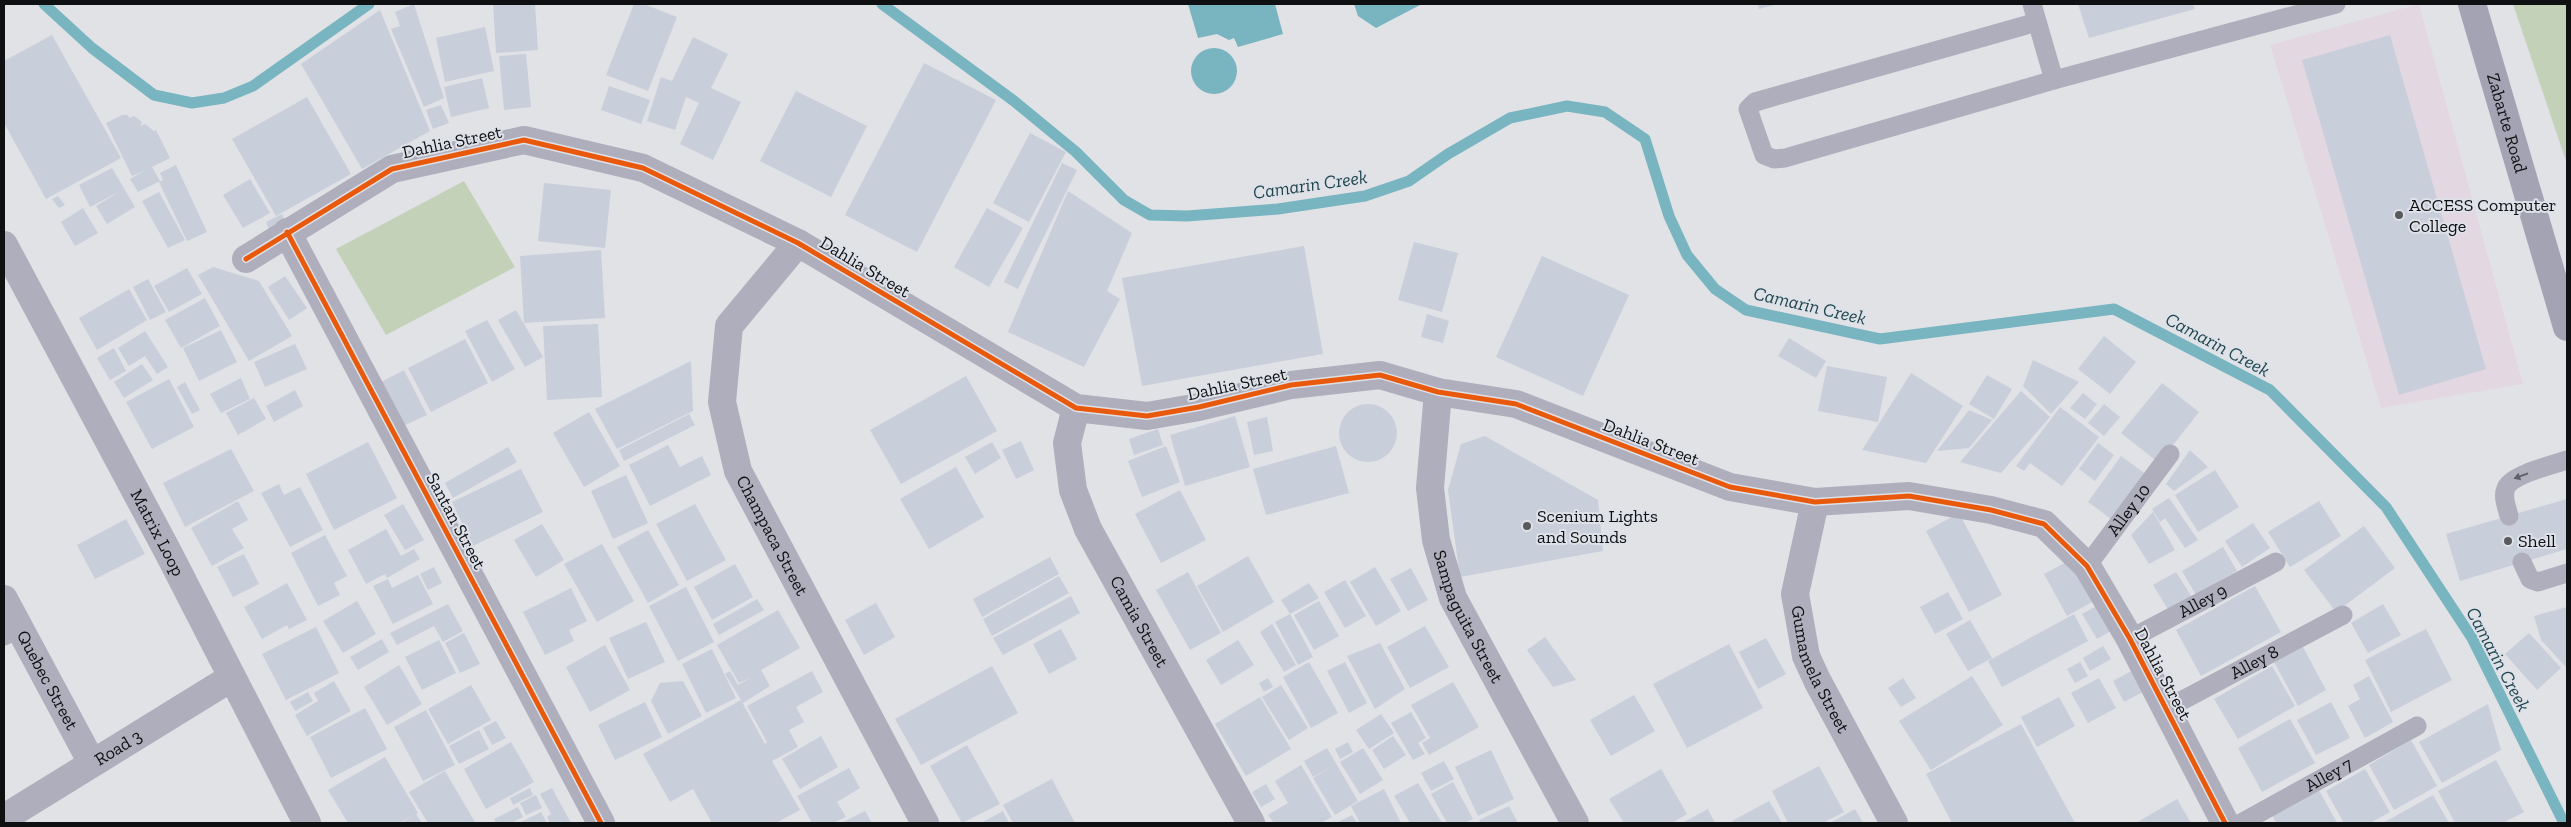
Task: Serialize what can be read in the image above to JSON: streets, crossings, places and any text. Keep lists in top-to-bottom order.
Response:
{
  "streets": {
    "main road": ["Zabarte Road"],
    "street": [
      "Dahlia Street",
      "Santan Street",
      "Matrix Loop",
      "Champaca Street",
      "Sampaguita Street",
      "Camia Street",
      "Gumamela Street",
      "Quebec Street",
      "Road 3"
    ],
    "lane": [
      "Alley 10",
      "Alley 9",
      "Alley 8",
      "Alley 7"
    ]
  },
  "crossings": [
    ["Dahlia Street", "Alley 10"],
    ["Dahlia Street", "Santan Street"],
    ["Dahlia Street", "Champaca Street"],
    ["Dahlia Street", "Alley 9"],
    ["Dahlia Street", "Sampaguita Street"],
    ["Dahlia Street", "Camia Street"],
    ["Dahlia Street", "Alley 8"],
    ["Dahlia Street", "Gumamela Street"],
    ["Matrix Loop", "Road 3"],
    ["Quebec Street", "Road 3"]
  ],
  "water": ["Camarin Creek"],
  "places": ["ACCESS Computer College", "Scenium Lights and Sounds", "Shell"]
}
